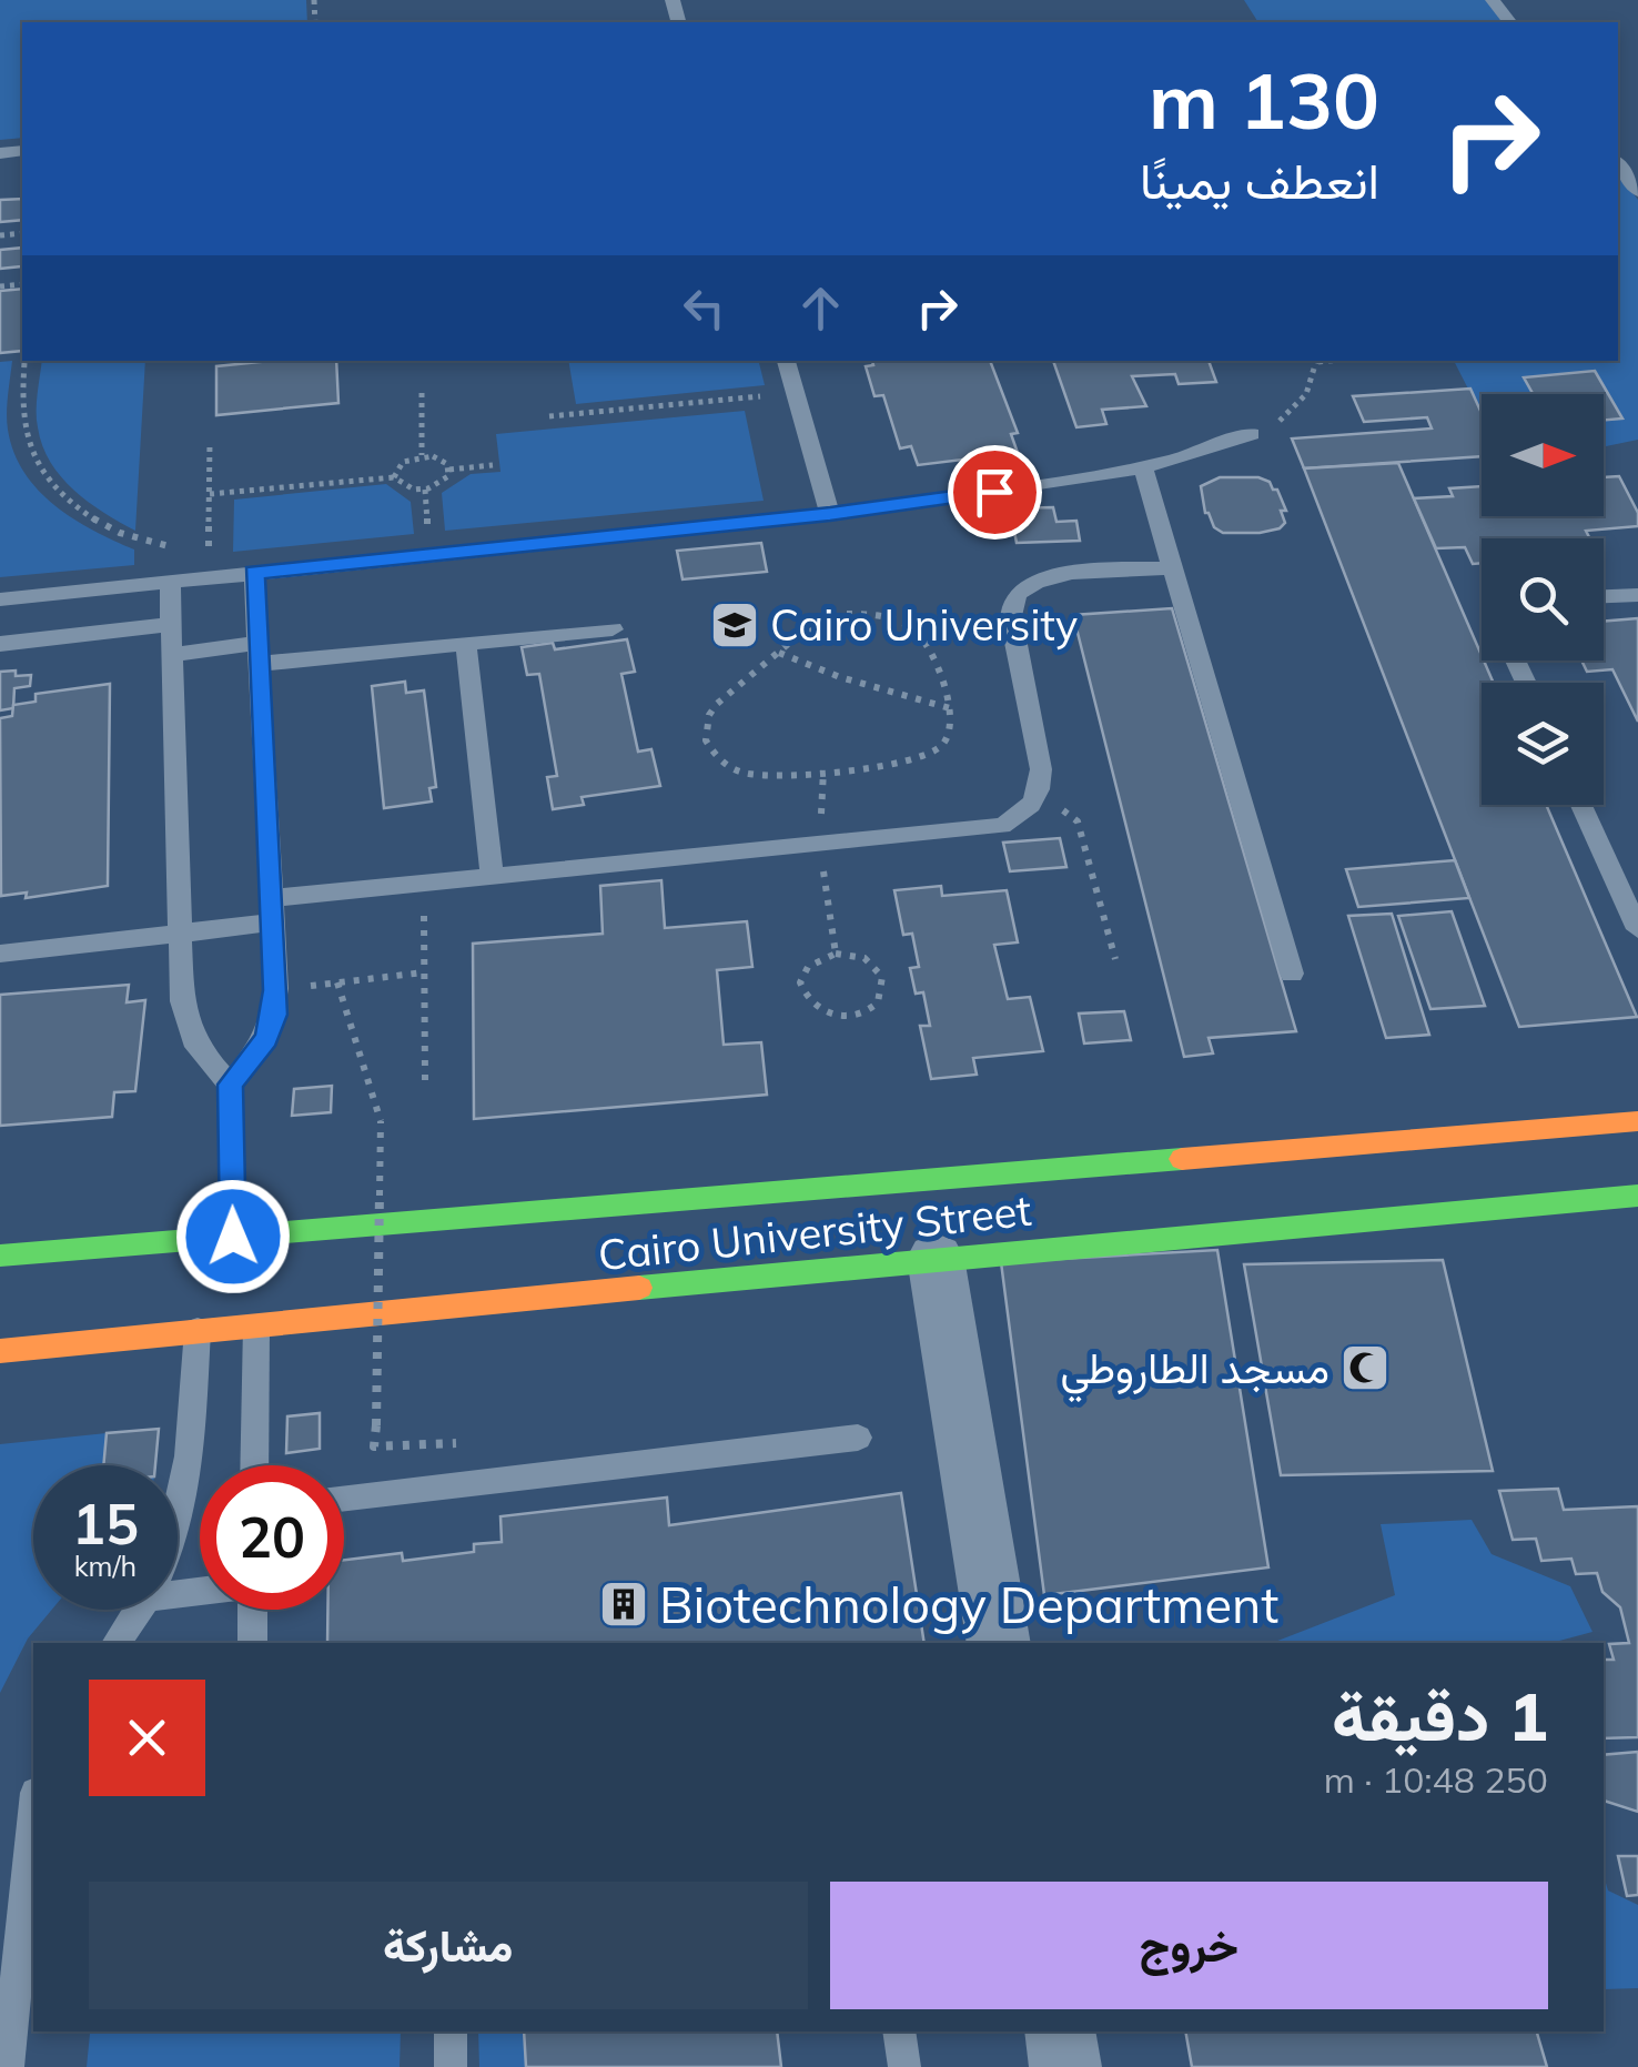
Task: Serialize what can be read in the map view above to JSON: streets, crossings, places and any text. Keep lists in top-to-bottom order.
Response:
{
  "streets": {
    "main road": ["Cairo University Street"]
  },
  "places": {
    "school or university": ["Cairo University"],
    "mosque": ["مسجد الطاروطي"],
    "building": ["Biotechnology Department"]
  },
  "north": "right",
  "page": {
    "turn": ["130 m", "انعطف يمينًا"],
    "speed": "15 km/h",
    "limit": "20",
    "heading": ["1 دقيقة", "250 m · 10:48"],
    "buttons": ["خروج", "مشاركة"]
  }
}
